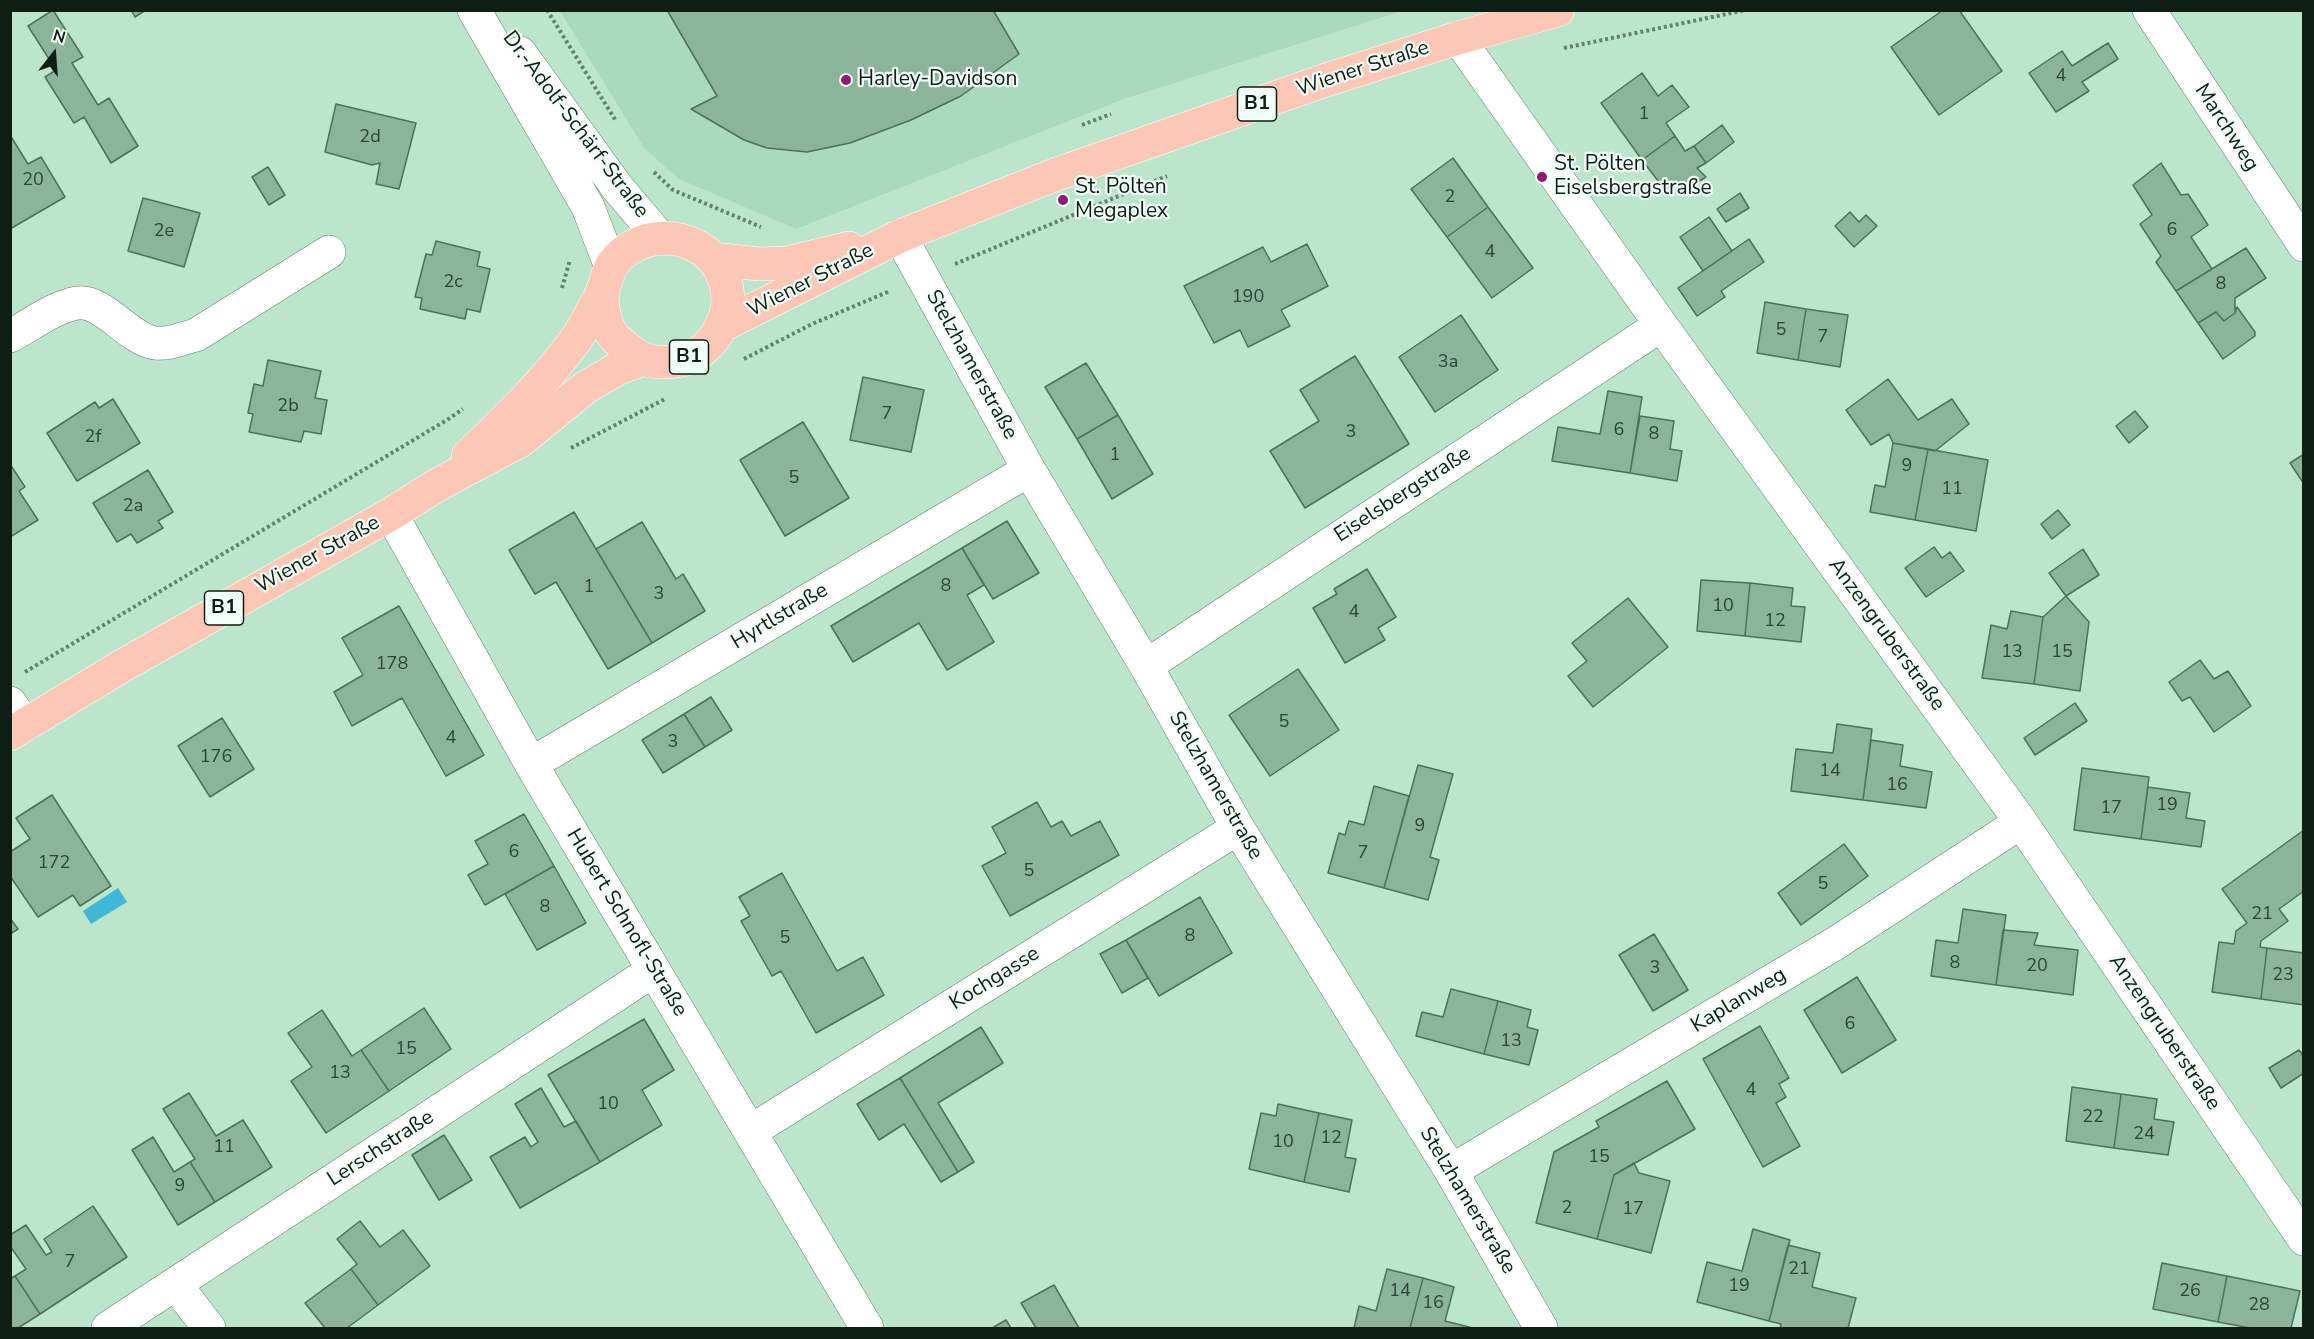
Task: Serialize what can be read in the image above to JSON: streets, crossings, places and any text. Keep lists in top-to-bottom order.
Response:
{
  "streets": {
    "main road": ["Wiener Straße", "B1"],
    "street": [
      "Dr.-Adolf-Schärf-Straße",
      "Marchweg",
      "Stelzhamerstraße",
      "Eiselsbergstraße",
      "Hyrtlstraße",
      "Anzengruberstraße",
      "Hubert Schnofl-Straße",
      "Kochgasse",
      "Kaplanweg",
      "Lerschstraße"
    ]
  },
  "crossings": [
    ["Wiener Straße", "B1"],
    ["Wiener Straße", "Dr.-Adolf-Schärf-Straße"],
    ["Wiener Straße", "Stelzhamerstraße"],
    ["Wiener Straße", "Anzengruberstraße"],
    ["Wiener Straße", "Hubert Schnofl-Straße"],
    ["B1", "Dr.-Adolf-Schärf-Straße"],
    ["Stelzhamerstraße", "Eiselsbergstraße"],
    ["Stelzhamerstraße", "Hyrtlstraße"],
    ["Stelzhamerstraße", "Kochgasse"],
    ["Stelzhamerstraße", "Kaplanweg"],
    ["Eiselsbergstraße", "Anzengruberstraße"],
    ["Hyrtlstraße", "Hubert Schnofl-Straße"],
    ["Anzengruberstraße", "Kaplanweg"],
    ["Hubert Schnofl-Straße", "Kochgasse"],
    ["Hubert Schnofl-Straße", "Lerschstraße"]
  ],
  "places": ["Harley-Davidson", "St. Pölten Eiselsbergstraße", "St. Pölten Megaplex"],
  "house_numbers": [
    "4",
    "1",
    "2d",
    "20",
    "2",
    "6",
    "2e",
    "4",
    "2c",
    "8",
    "190",
    "5",
    "7",
    "3a",
    "2b",
    "7",
    "6",
    "3",
    "8",
    "2f",
    "1",
    "9",
    "5",
    "11",
    "2a",
    "8",
    "1",
    "3",
    "10",
    "4",
    "12",
    "13",
    "15",
    "178",
    "5",
    "4",
    "3",
    "176",
    "14",
    "16",
    "19",
    "17",
    "9",
    "6",
    "7",
    "172",
    "5",
    "5",
    "8",
    "21",
    "8",
    "5",
    "8",
    "20",
    "3",
    "23",
    "6",
    "13",
    "15",
    "13",
    "4",
    "10",
    "22",
    "24",
    "12",
    "10",
    "11",
    "15",
    "9",
    "2",
    "17",
    "7",
    "21",
    "19",
    "14",
    "26",
    "16",
    "28"
  ],
  "north": "top"
}
